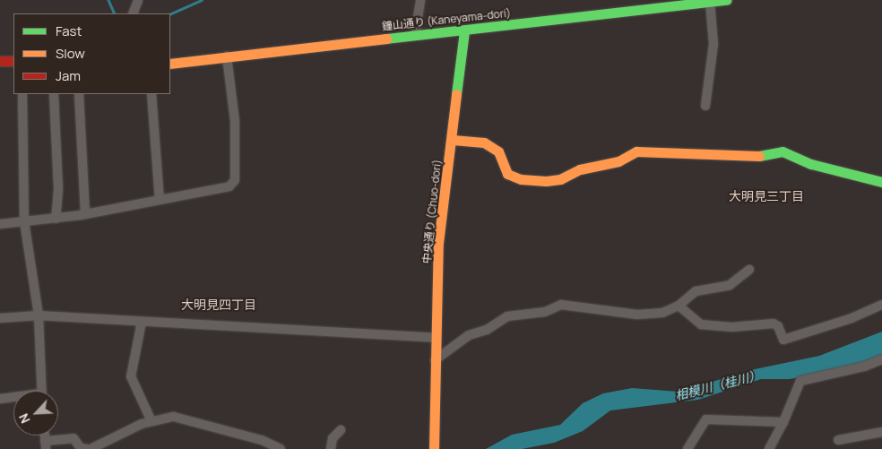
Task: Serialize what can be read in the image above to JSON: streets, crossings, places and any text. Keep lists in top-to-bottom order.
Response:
{
  "streets": {
    "street": ["鐘山通り (Kaneyama-dori)", "中央通り (Chuo-dori)"]
  },
  "crossings": [
    ["鐘山通り (Kaneyama-dori)", "中央通り (Chuo-dori)"]
  ],
  "districts": ["大明見三丁目", "大明見四丁目"],
  "water": ["相模川（桂川）"],
  "legend": ["Fast", "Slow", "Jam"],
  "north": "bottom left"
}
